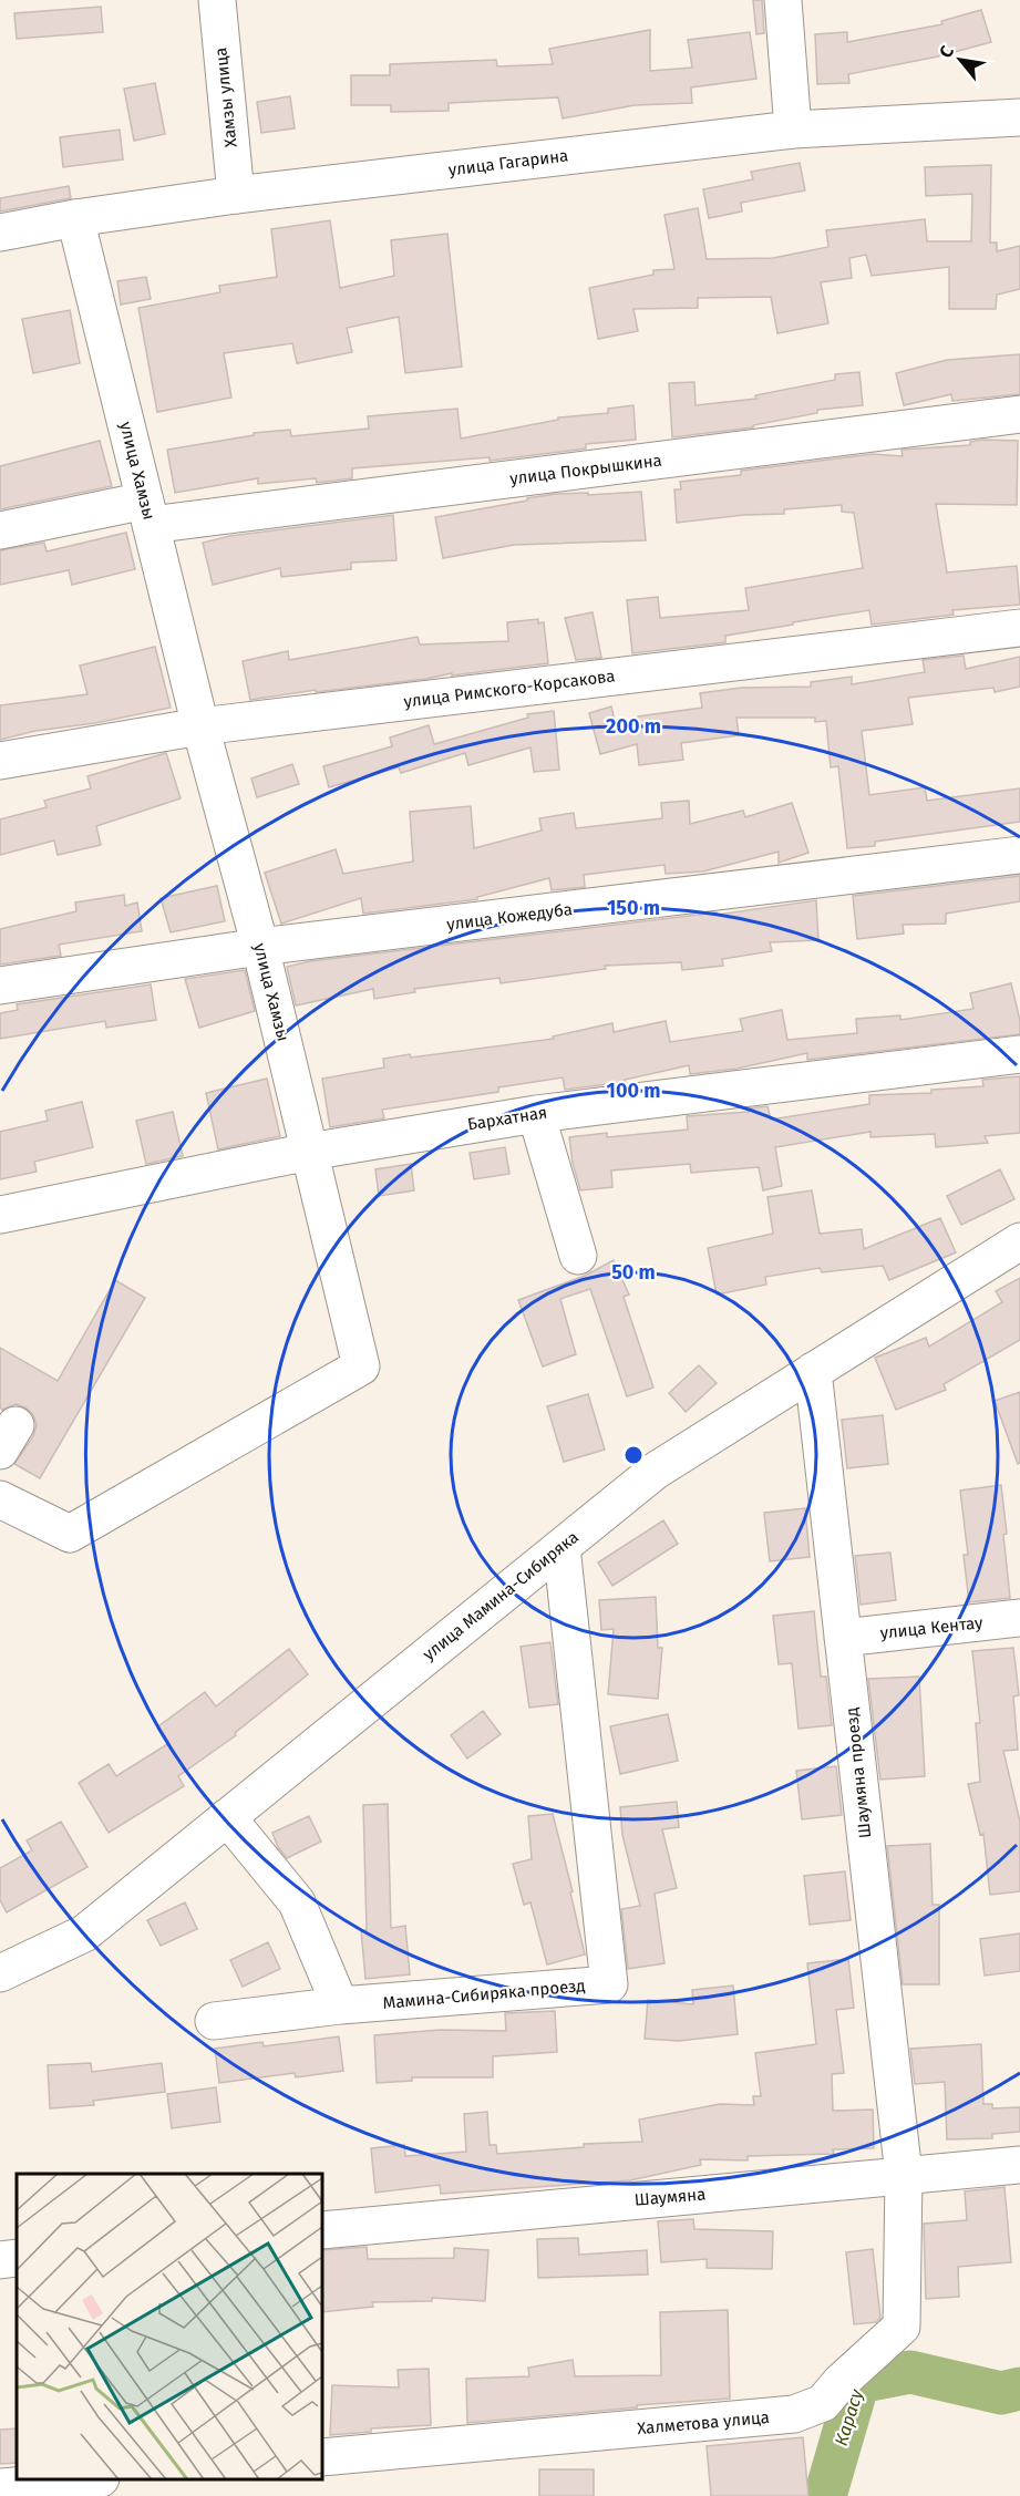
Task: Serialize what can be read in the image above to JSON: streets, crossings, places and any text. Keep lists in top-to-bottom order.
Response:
{
  "streets": {
    "street": [
      "Хамзы улица",
      "улица Гагарина",
      "улица Покрышкина",
      "улица Хамзы",
      "улица Римского-Корсакова",
      "улица Кожедуба",
      "Бархатная",
      "улица Мамина-Сибиряка",
      "улица Кентау",
      "Шаумяна проезд",
      "Мамина-Сибиряка проезд",
      "Шаумяна",
      "Халметова улица"
    ]
  },
  "crossings": [
    ["Хамзы улица", "улица Гагарина"],
    ["улица Гагарина", "улица Хамзы"],
    ["улица Покрышкина", "улица Хамзы"],
    ["улица Хамзы", "улица Римского-Корсакова"],
    ["улица Хамзы", "улица Кожедуба"],
    ["улица Хамзы", "Бархатная"],
    ["улица Мамина-Сибиряка", "Шаумяна проезд"],
    ["улица Мамина-Сибиряка", "Мамина-Сибиряка проезд"],
    ["улица Кентау", "Шаумяна проезд"],
    ["Шаумяна проезд", "Шаумяна"],
    ["Шаумяна проезд", "Халметова улица"],
    ["Шаумяна", "Халметова улица"]
  ],
  "water": ["Карасу"],
  "north": "top left",
  "rings": [
    "200 m",
    "150 m",
    "100 m",
    "50 m"
  ]
}
